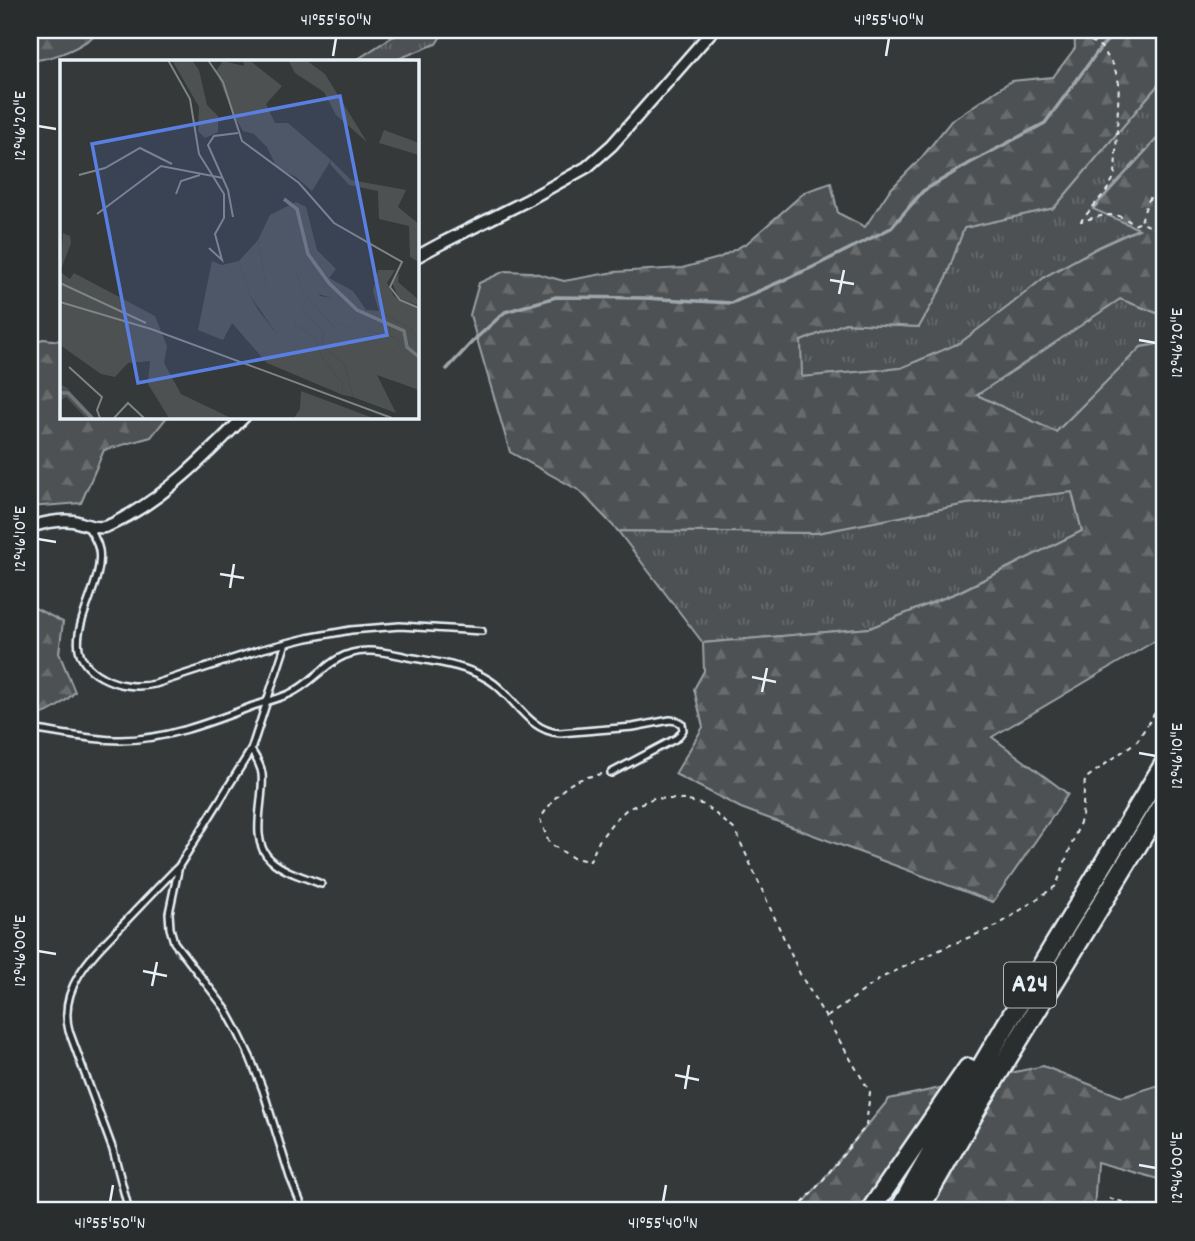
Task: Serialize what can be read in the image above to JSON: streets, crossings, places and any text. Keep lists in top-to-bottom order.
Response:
{
  "streets": {
    "highway": ["A24"]
  },
  "coordinates": [
    "41°55'50\"N",
    "41°55'40\"N",
    "12°46'20\"E",
    "12°46'10\"E",
    "12°46'00\"E"
  ]
}
